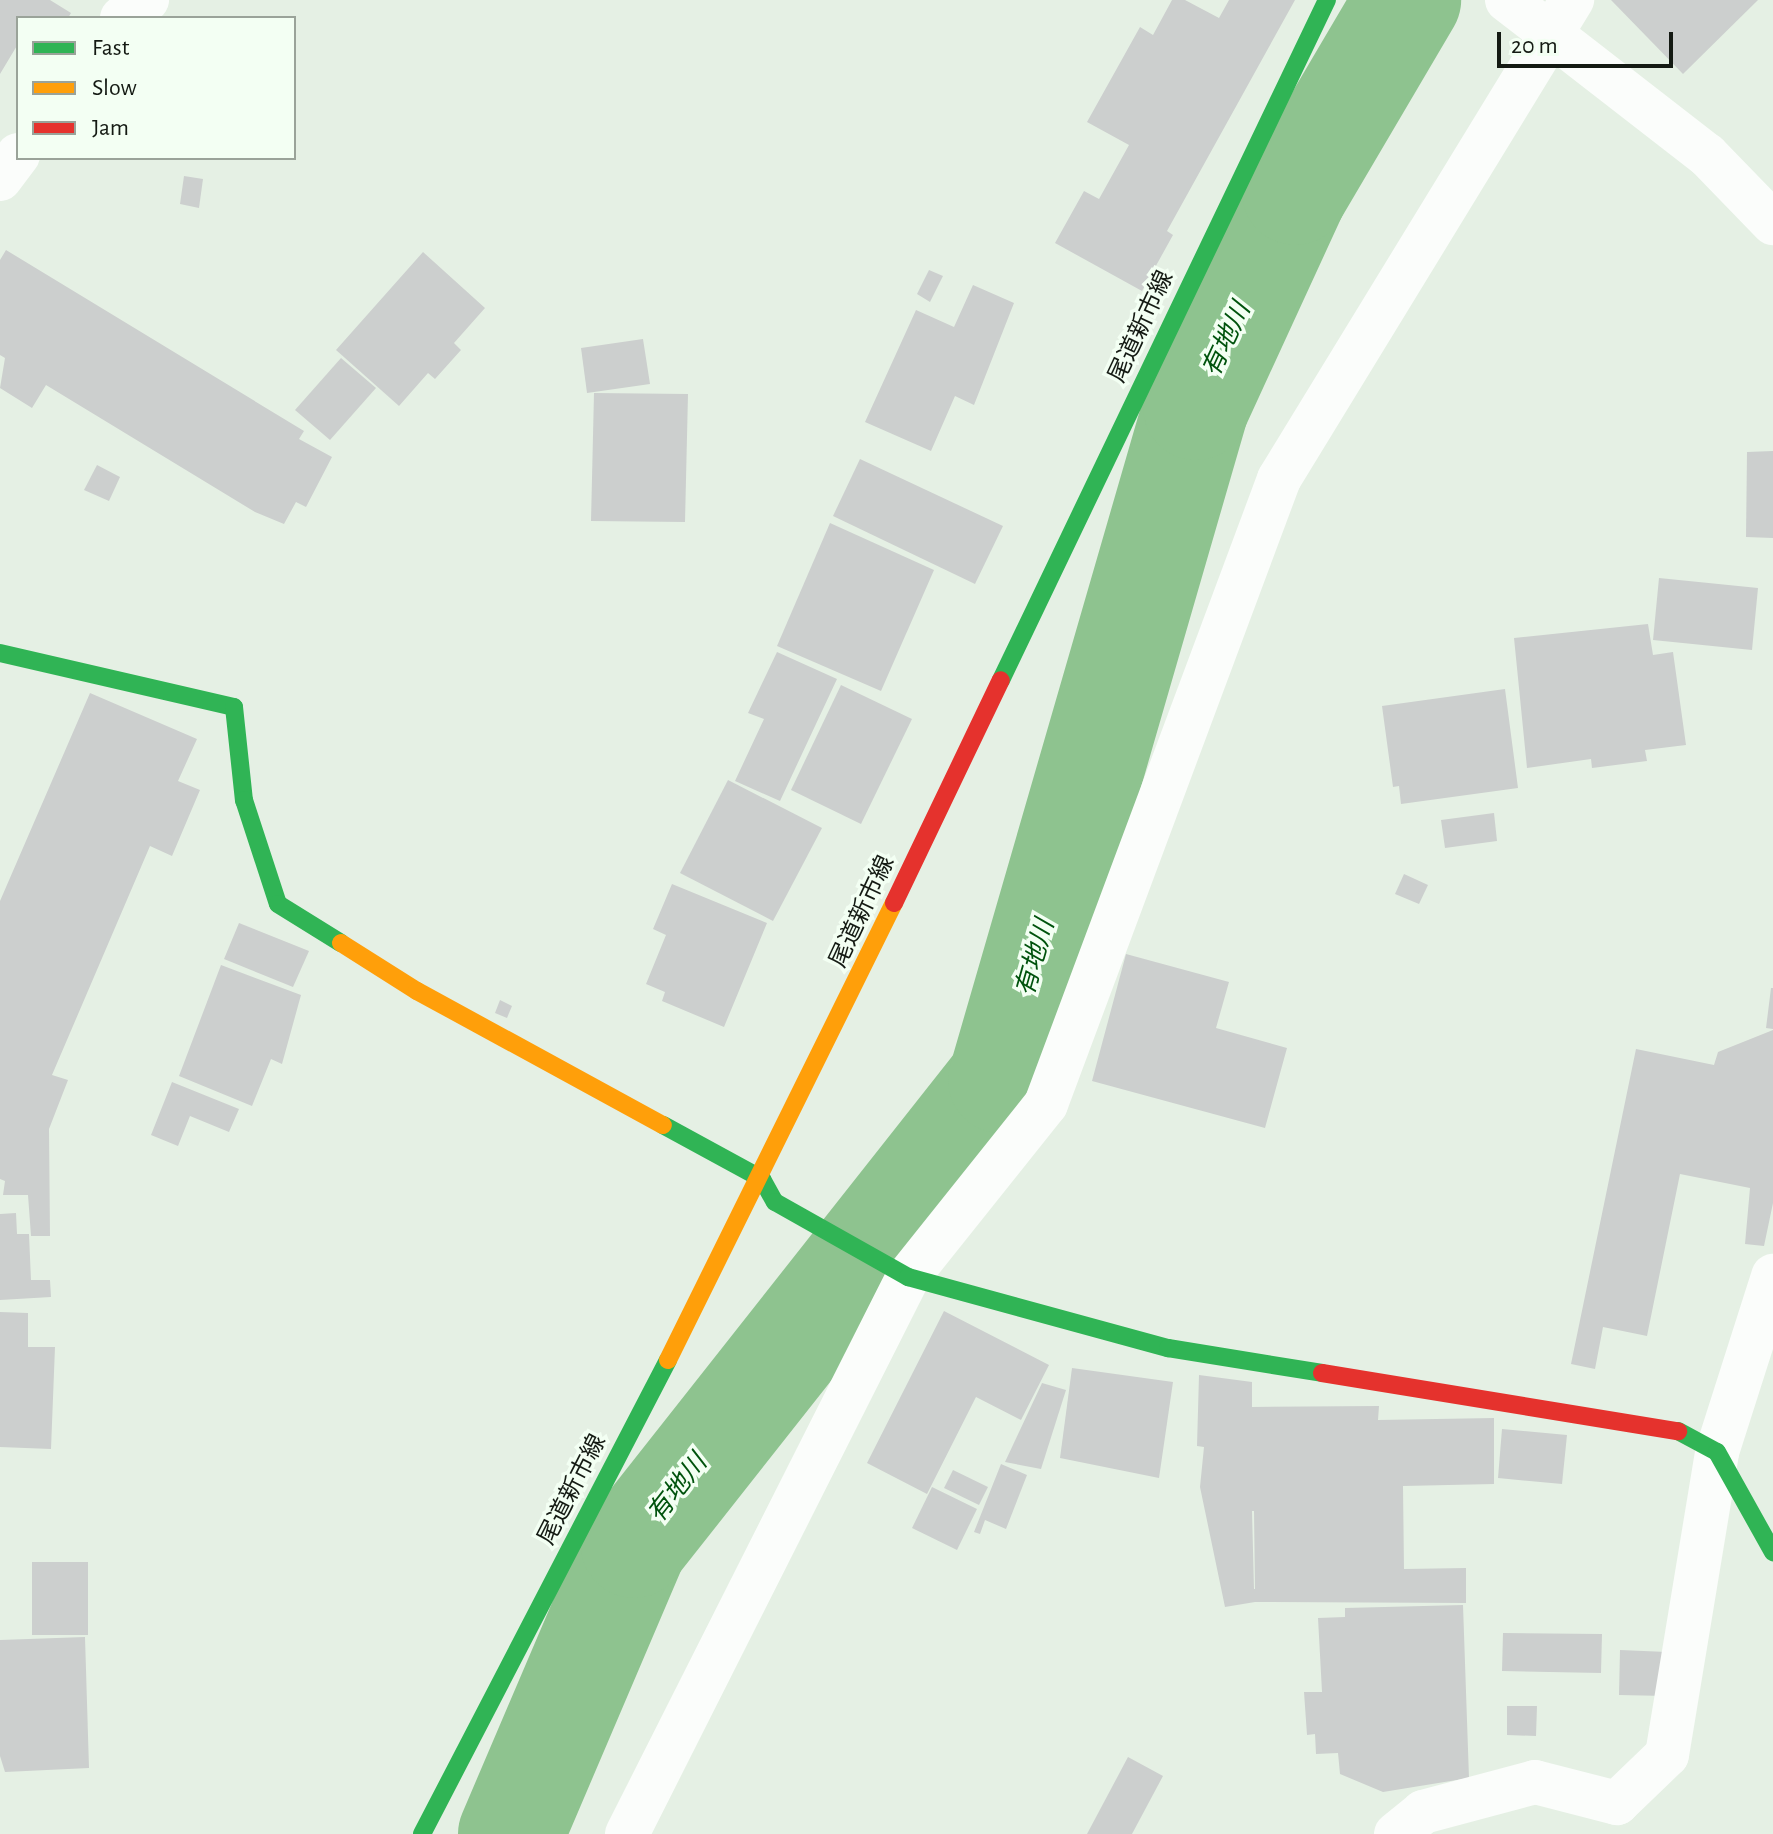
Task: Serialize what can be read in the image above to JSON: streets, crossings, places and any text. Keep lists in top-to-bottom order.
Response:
{
  "streets": {
    "street": ["尾道新市線"]
  },
  "water": ["有地川"],
  "legend": ["Fast", "Slow", "Jam"],
  "scale_bar": "20 m"
}
